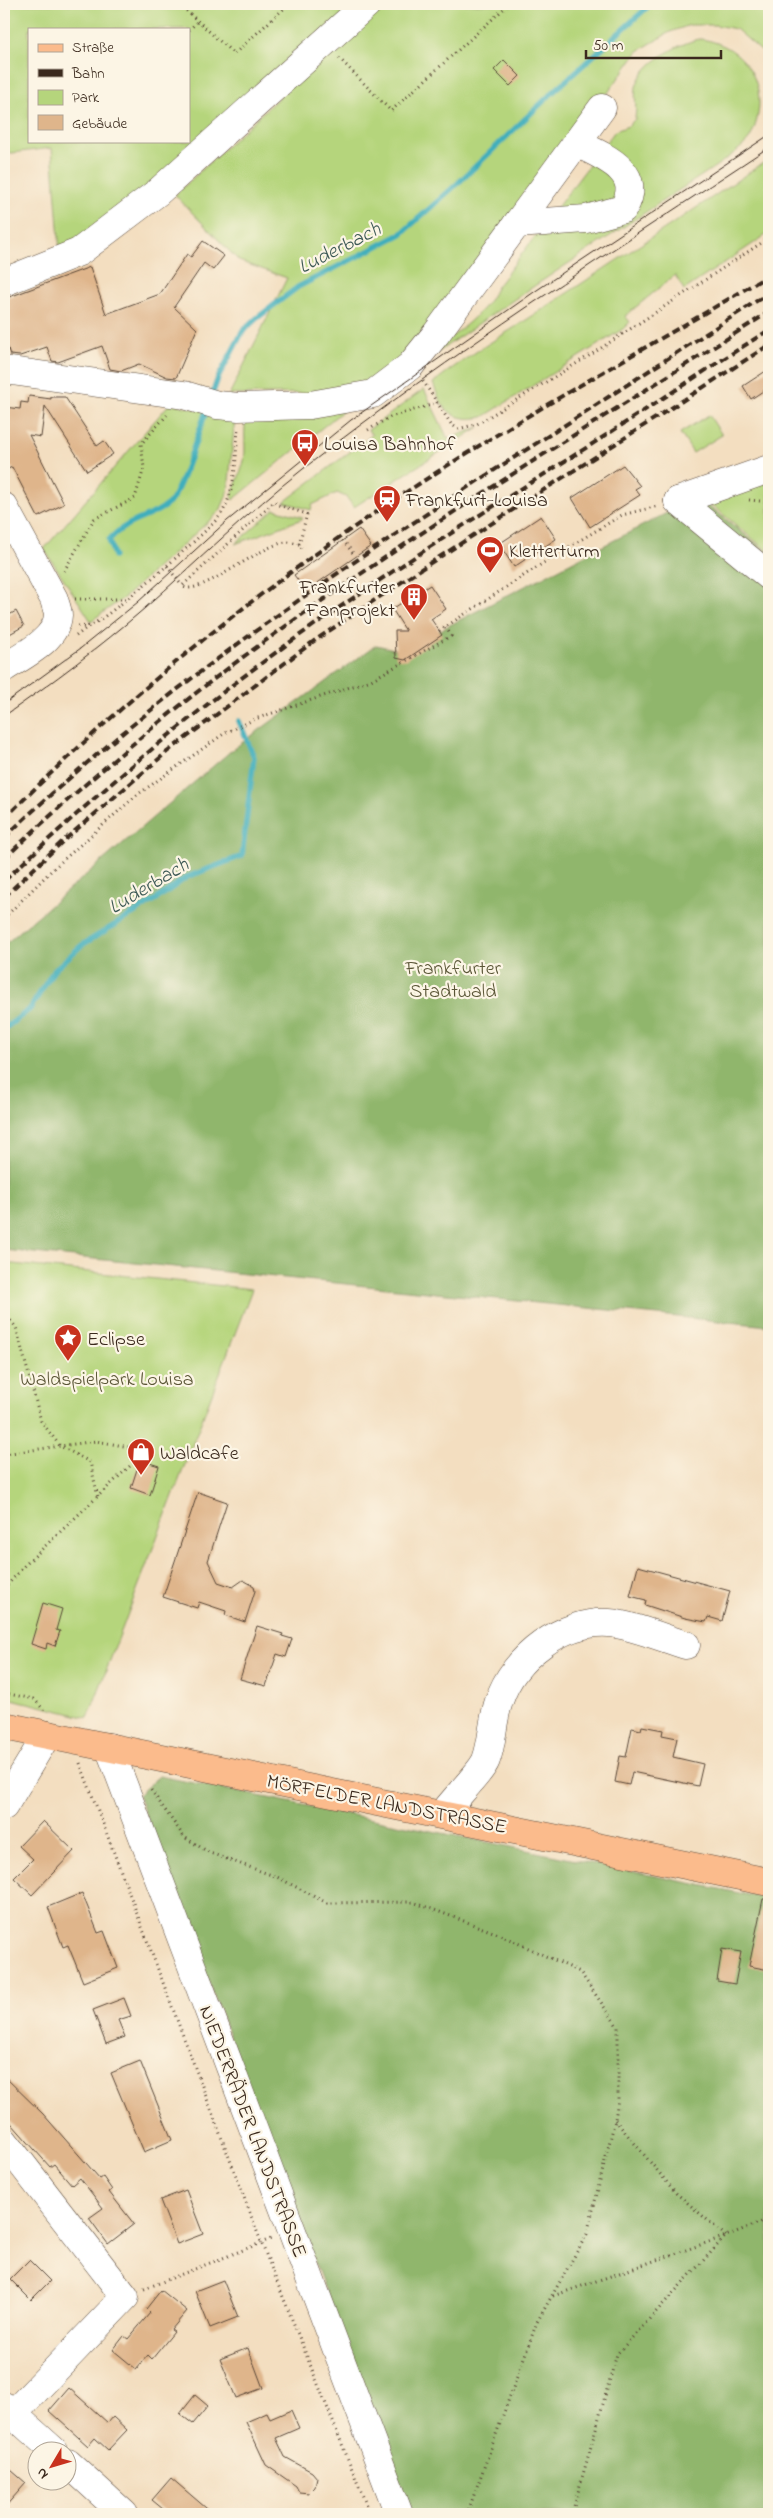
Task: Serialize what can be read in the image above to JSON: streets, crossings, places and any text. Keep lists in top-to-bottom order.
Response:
{
  "streets": {
    "main road": ["MÖRFELDER LANDSTRASSE"],
    "street": ["NIEDERRÄDER LANDSTRASSE"]
  },
  "crossings": [
    ["MÖRFELDER LANDSTRASSE", "NIEDERRÄDER LANDSTRASSE"]
  ],
  "water": ["Luderbach"],
  "parks": ["Frankfurter Stadtwald", "Waldspielpark Louisa"],
  "places": {
    "bus stop": ["Louisa Bahnhof"],
    "station": ["Frankfurt-Louisa"],
    "sports": ["Kletterturm"],
    "building": ["Frankfurter Fanprojekt"],
    "place": ["Eclipse"],
    "shop": ["Waldcafe"]
  },
  "legend": [
    "Straße",
    "Bahn",
    "Park",
    "Gebäude"
  ],
  "scale_bar": "50 m",
  "north": "bottom left"
}
